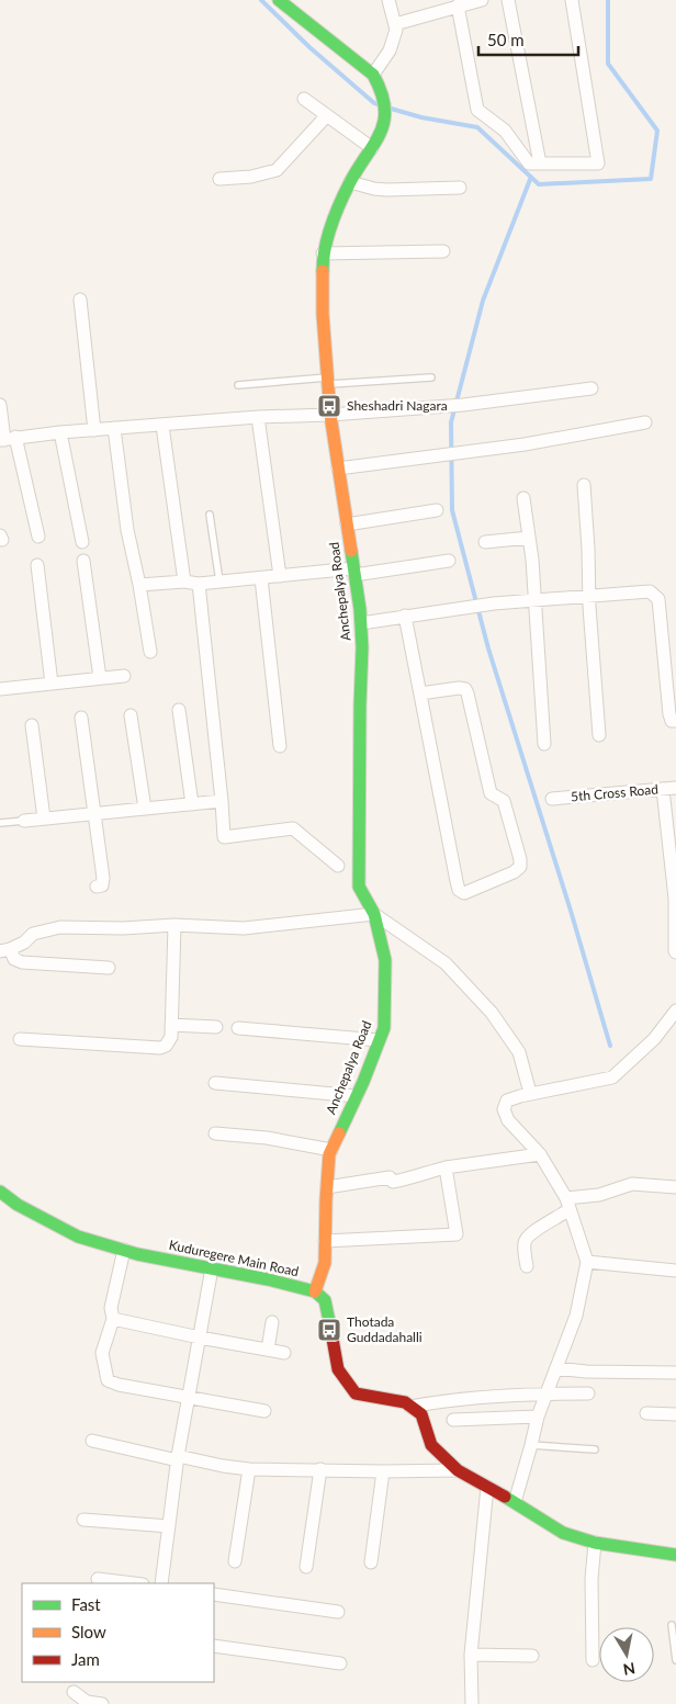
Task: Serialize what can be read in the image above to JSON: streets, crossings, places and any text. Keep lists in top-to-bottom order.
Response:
{
  "streets": {
    "street": ["Anchepalya Road", "5th Cross Road", "Kuduregere Main Road"]
  },
  "crossings": [
    ["Anchepalya Road", "Kuduregere Main Road"]
  ],
  "places": {
    "bus stop": ["Sheshadri Nagara", "Thotada Guddadahalli"]
  },
  "legend": ["Fast", "Slow", "Jam"],
  "scale_bar": "50 m",
  "north": "bottom"
}
